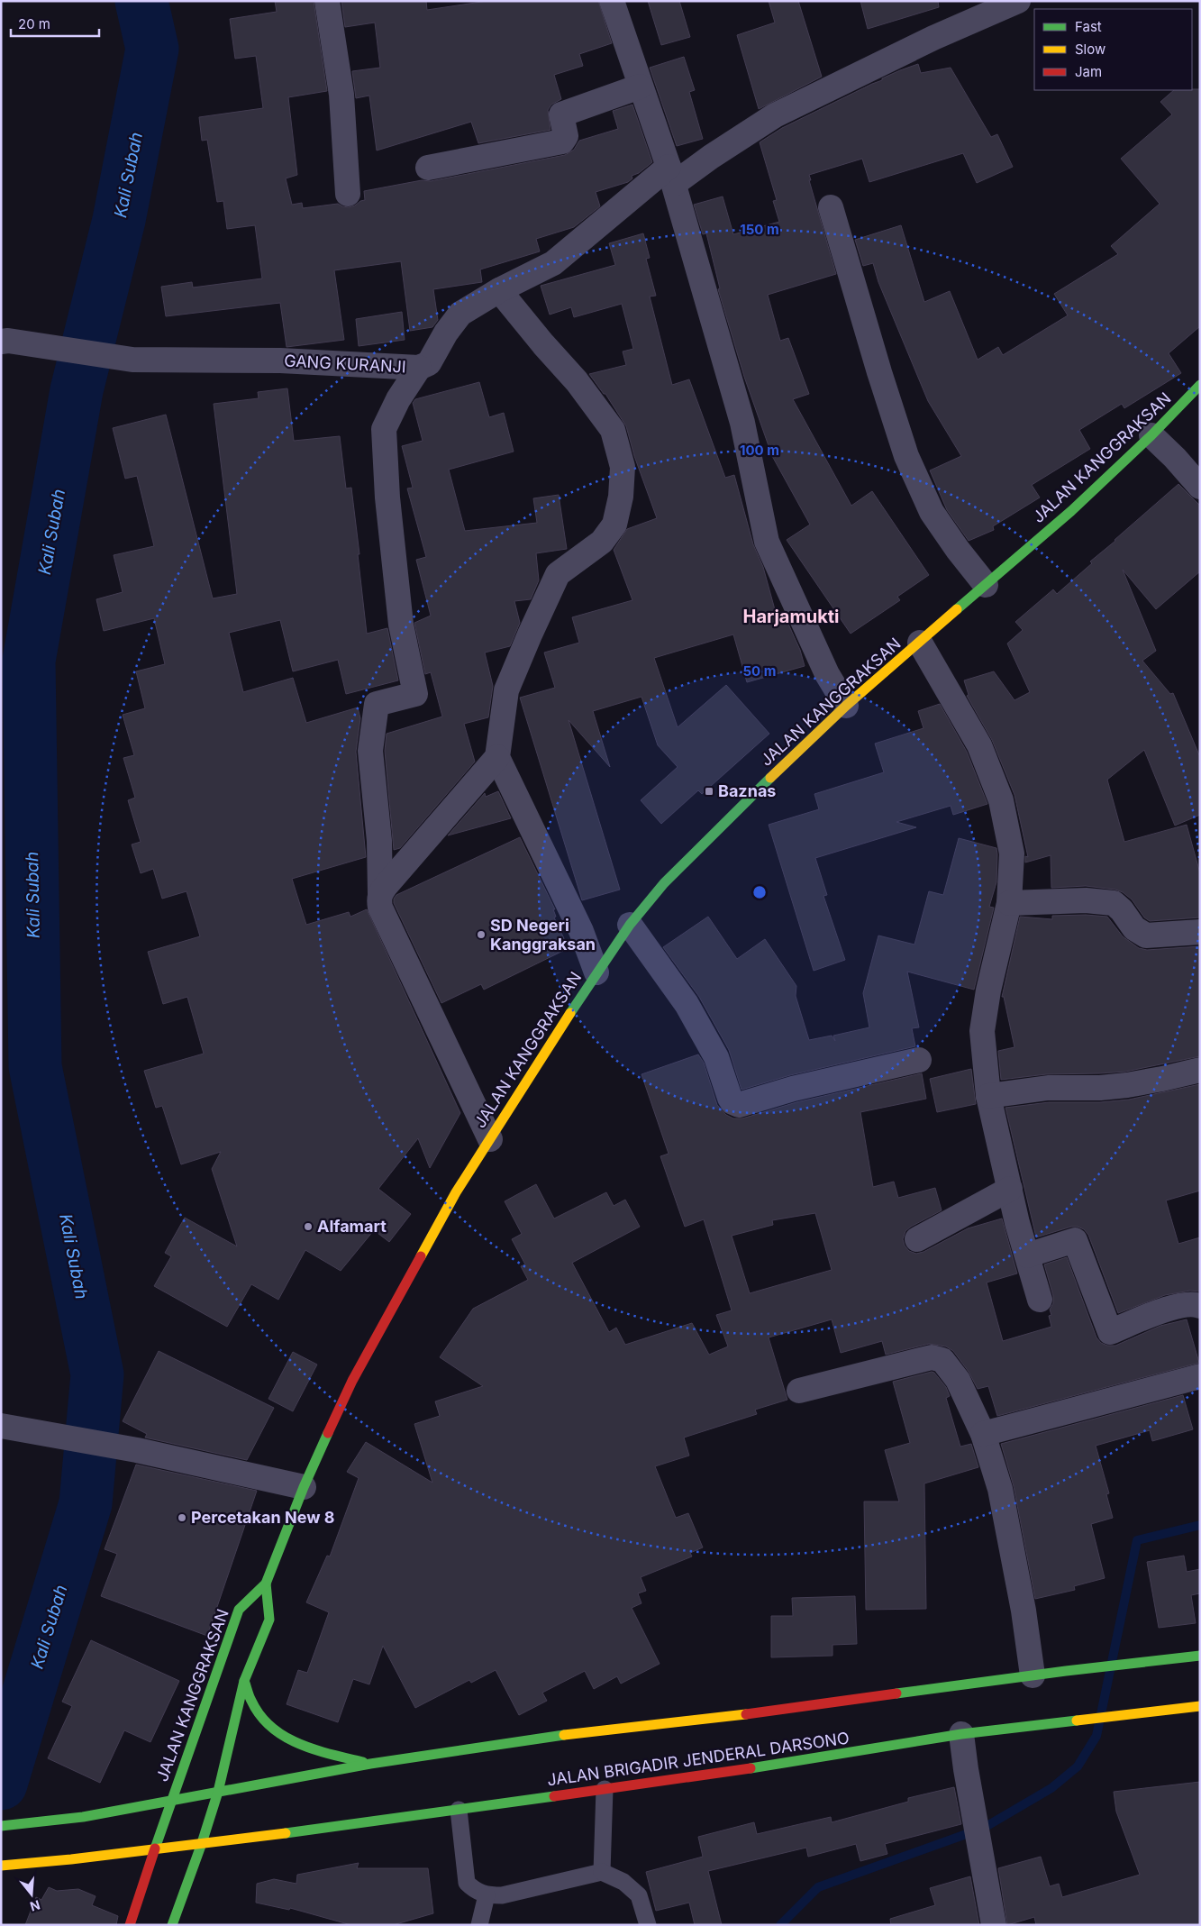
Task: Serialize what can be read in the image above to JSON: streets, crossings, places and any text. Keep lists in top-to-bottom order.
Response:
{
  "streets": {
    "main road": ["JALAN KANGGRAKSAN", "JALAN BRIGADIR JENDERAL DARSONO"],
    "street": ["GANG KURANJI"]
  },
  "crossings": [
    ["JALAN KANGGRAKSAN", "JALAN BRIGADIR JENDERAL DARSONO"]
  ],
  "districts": ["Harjamukti"],
  "water": ["Kali Subah"],
  "places": {
    "transit": ["Baznas"],
    "other": ["SD Negeri Kanggraksan", "Alfamart", "Percetakan New 8"]
  },
  "legend": ["Fast", "Slow", "Jam"],
  "scale_bar": "20 m",
  "north": "bottom",
  "rings": ["150 m", "100 m", "50 m"]
}
